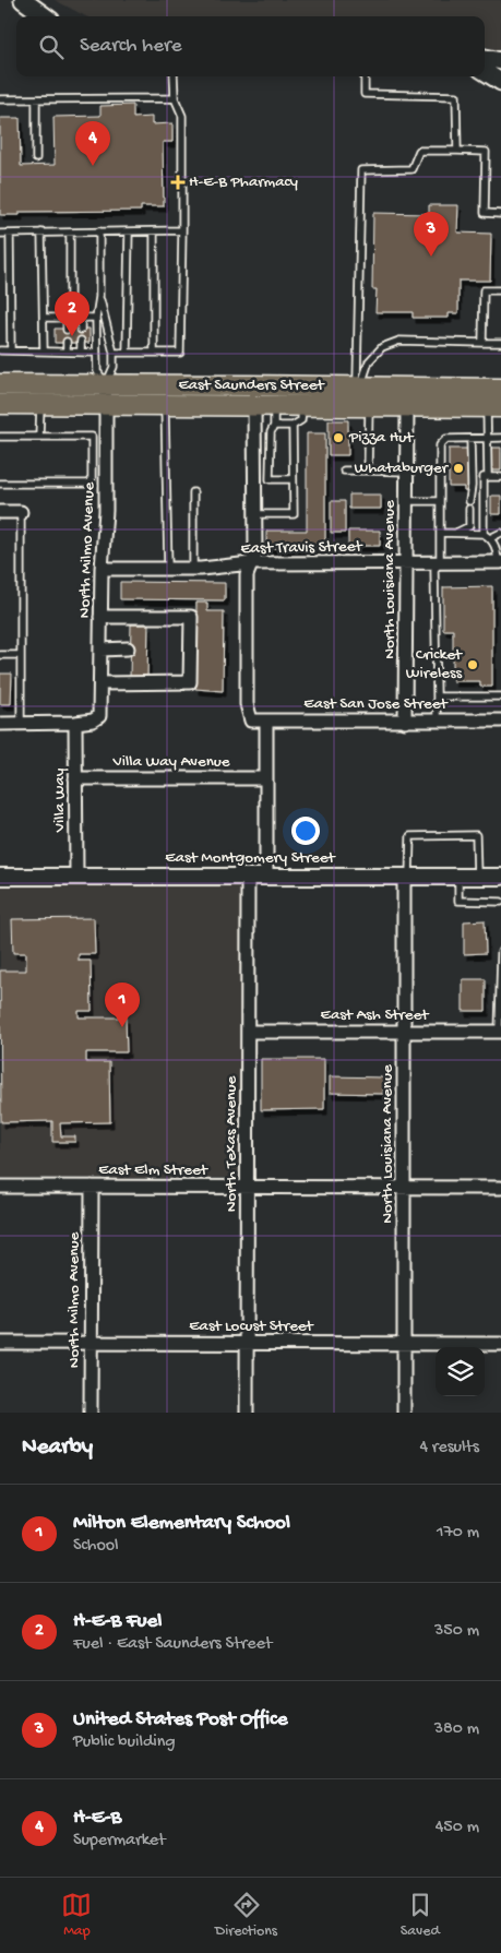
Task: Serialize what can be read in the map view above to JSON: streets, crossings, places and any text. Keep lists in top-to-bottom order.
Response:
{
  "streets": {
    "main road": ["East Saunders Street"],
    "street": [
      "East Travis Street",
      "North Milmo Avenue",
      "North Louisiana Avenue",
      "East San Jose Street",
      "Villa Way Avenue",
      "Villa Way",
      "East Montgomery Street",
      "East Ash Street",
      "North Texas Avenue",
      "East Elm Street",
      "East Locust Street"
    ]
  },
  "crossings": [
    ["East Saunders Street", "North Milmo Avenue"],
    ["East Saunders Street", "North Louisiana Avenue"],
    ["East Travis Street", "North Milmo Avenue"],
    ["East Travis Street", "North Louisiana Avenue"],
    ["East Travis Street", "East San Jose Street"],
    ["North Milmo Avenue", "Villa Way"],
    ["North Milmo Avenue", "East Elm Street"],
    ["North Milmo Avenue", "East Locust Street"],
    ["North Louisiana Avenue", "East San Jose Street"],
    ["North Louisiana Avenue", "East Montgomery Street"],
    ["North Louisiana Avenue", "East Ash Street"],
    ["North Louisiana Avenue", "East Elm Street"],
    ["North Louisiana Avenue", "East Locust Street"],
    ["Villa Way Avenue", "Villa Way"],
    ["Villa Way", "East Montgomery Street"],
    ["East Montgomery Street", "North Texas Avenue"],
    ["East Ash Street", "North Texas Avenue"],
    ["North Texas Avenue", "East Elm Street"],
    ["North Texas Avenue", "East Locust Street"]
  ],
  "places": {
    "health": ["H-E-B Pharmacy"],
    "other": ["Pizza Hut", "Whataburger", "Cricket Wireless"]
  },
  "page": {
    "search": "Search here",
    "pins": [
      "4",
      "3",
      "2",
      "1"
    ],
    "heading": ["Nearby", "4 results"],
    "list": [
      {
        "mark": "1",
        "name": "Milton Elementary School",
        "note": "School",
        "value": "170 m"
      },
      {
        "mark": "2",
        "name": "H-E-B Fuel",
        "note": "Fuel · East Saunders Street",
        "value": "350 m"
      },
      {
        "mark": "3",
        "name": "United States Post Office",
        "note": "Public building",
        "value": "380 m"
      },
      {
        "mark": "4",
        "name": "H-E-B",
        "note": "Supermarket",
        "value": "450 m"
      }
    ],
    "nav": ["Map", "Directions", "Saved"]
  }
}
